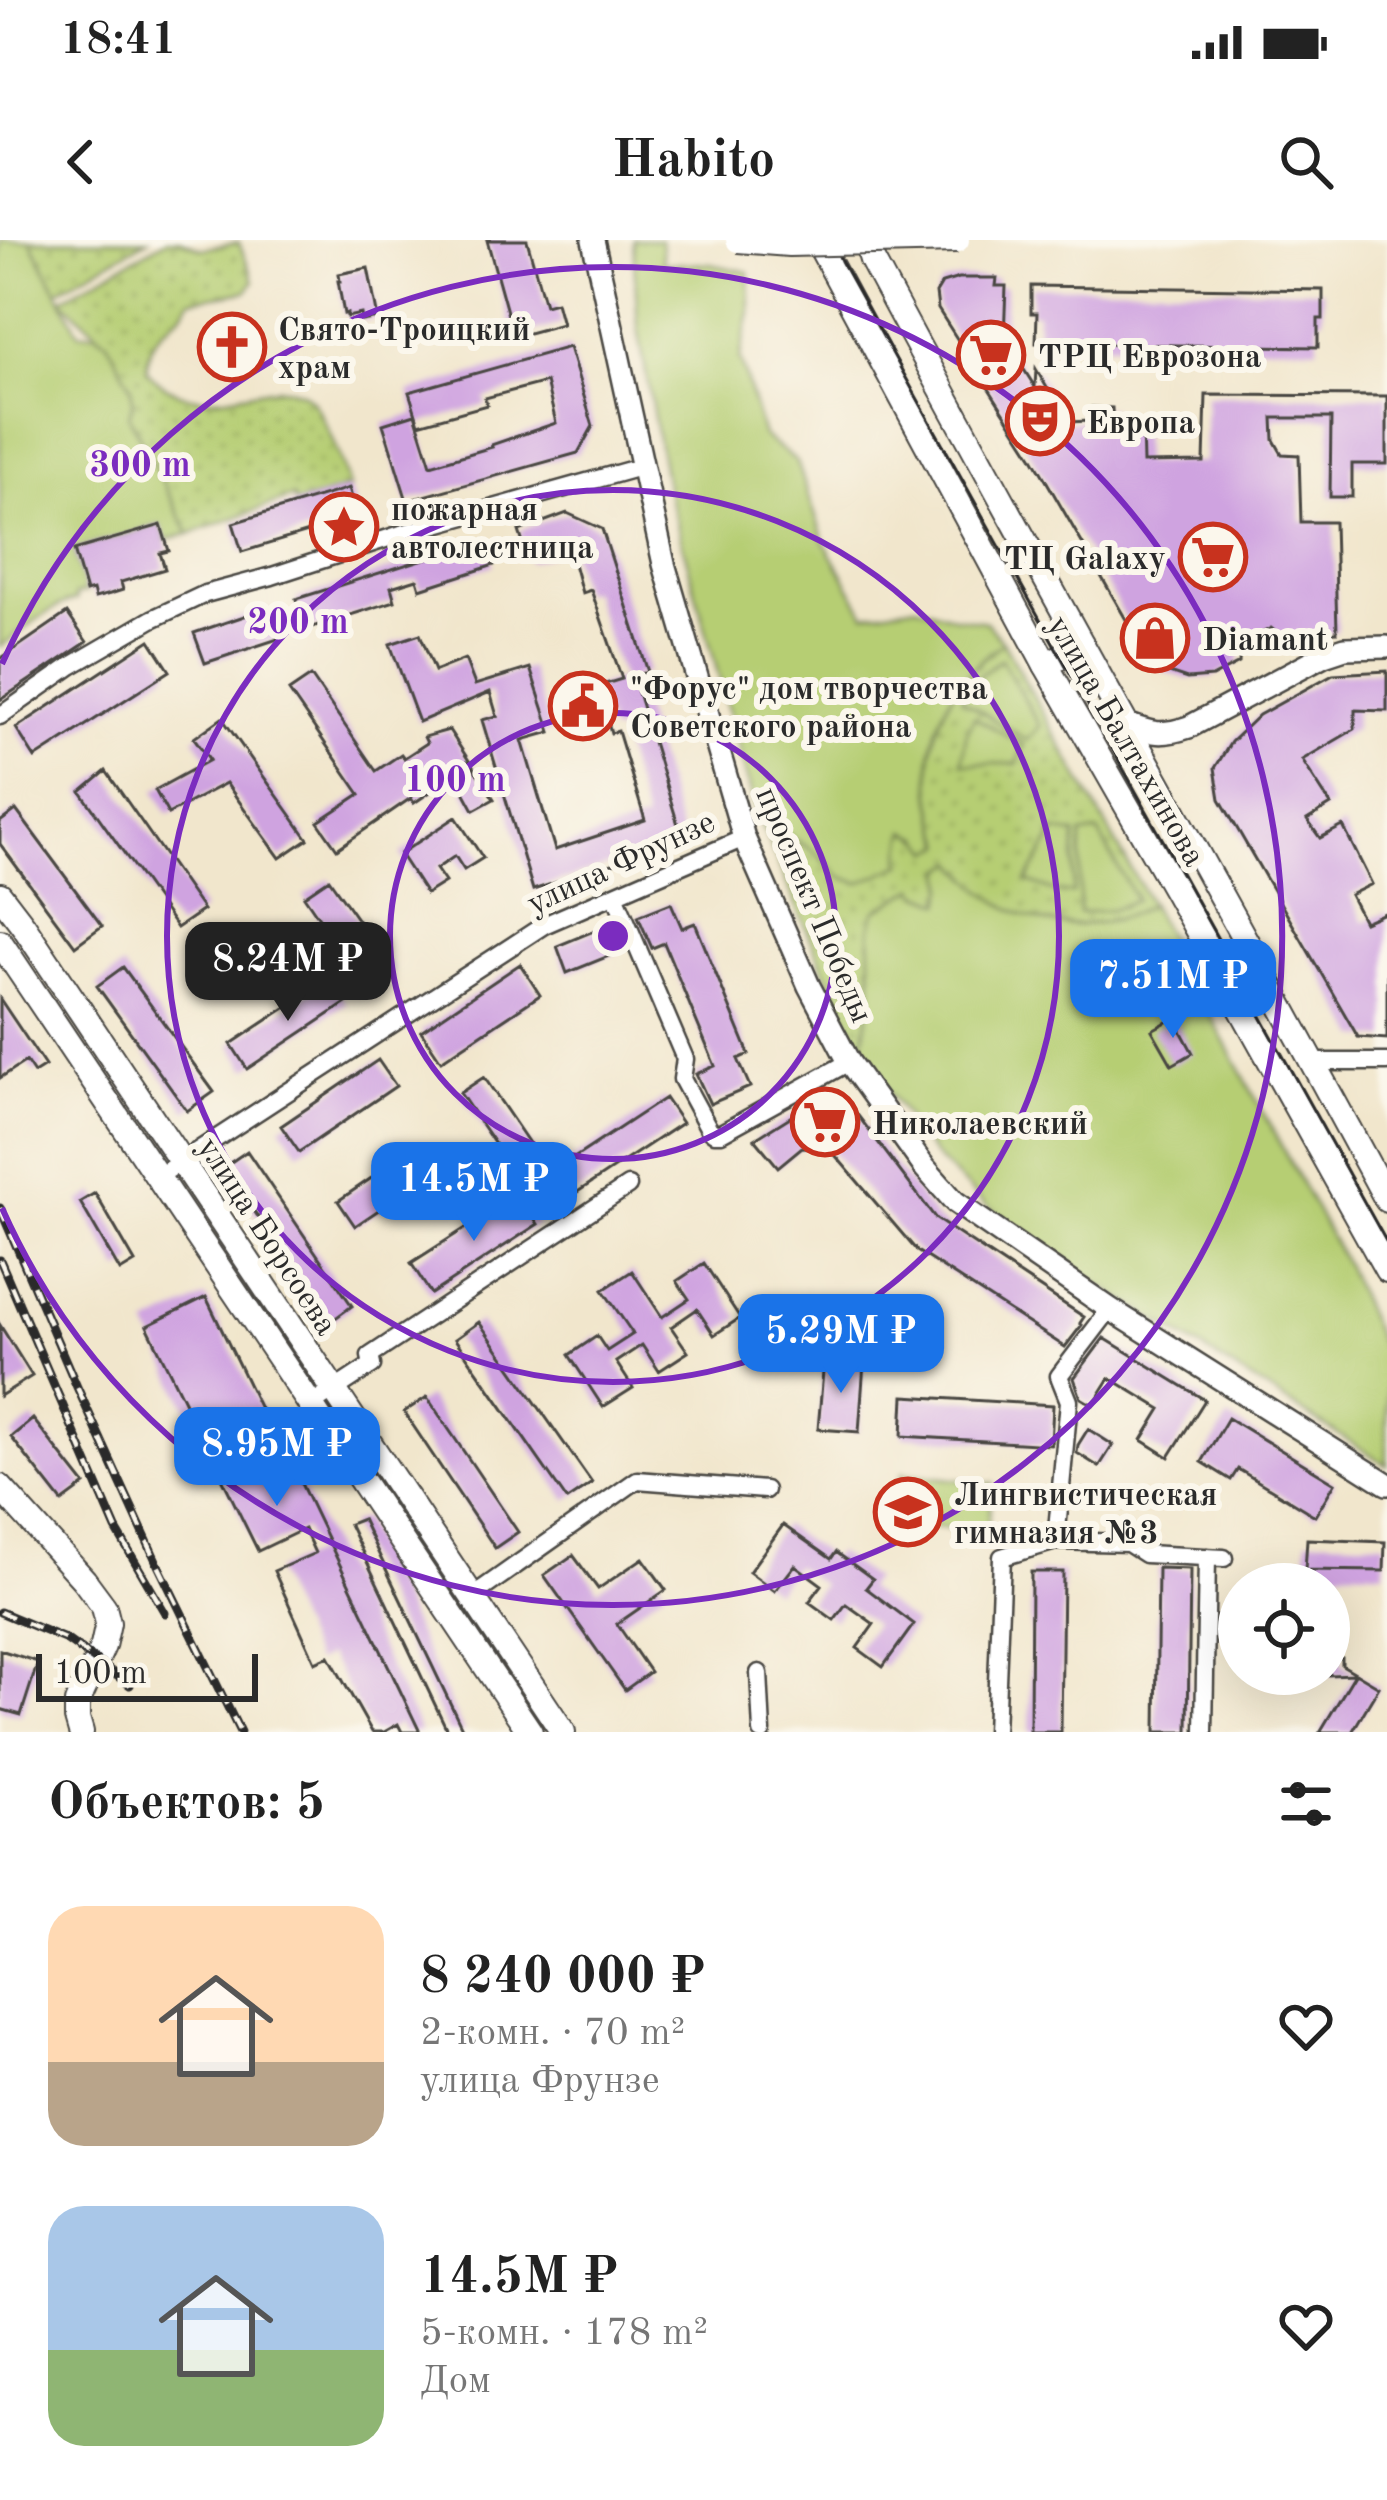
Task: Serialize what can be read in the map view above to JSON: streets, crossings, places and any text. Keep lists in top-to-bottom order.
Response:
{
  "streets": {
    "main road": ["улица Балтахинова", "улица Борсоева"],
    "street": ["улица Фрунзе", "проспект Победы"]
  },
  "crossings": [
    ["улица Фрунзе", "проспект Победы"],
    ["улица Фрунзе", "улица Борсоева"]
  ],
  "places": {
    "church": ["Свято-Троицкий храм"],
    "supermarket": ["ТРЦ Еврозона", "ТЦ Galaxy", "Николаевский"],
    "theatre": ["Европа"],
    "place": ["пожарная автолестница"],
    "shop": ["Diamant"],
    "public building": ["\"Форус\" дом творчества Советского района"],
    "school or university": ["Лингвистическая гимназия №3"]
  },
  "scale_bar": "100 m",
  "page": {
    "status": "18:41",
    "header": "Habito",
    "price": [
      "8.24M ₽",
      "7.51M ₽",
      "14.5M ₽",
      "5.29M ₽",
      "8.95M ₽"
    ],
    "scale": "100 m",
    "heading": "Объектов: 5",
    "list": [
      {
        "name": "8 240 000 ₽",
        "note": "2-комн. · 70 m² · улица Фрунзе"
      },
      {
        "name": "14.5M ₽",
        "note": "5-комн. · 178 m² · Дом"
      }
    ]
  },
  "rings": ["300 m", "200 m", "100 m"]
}
